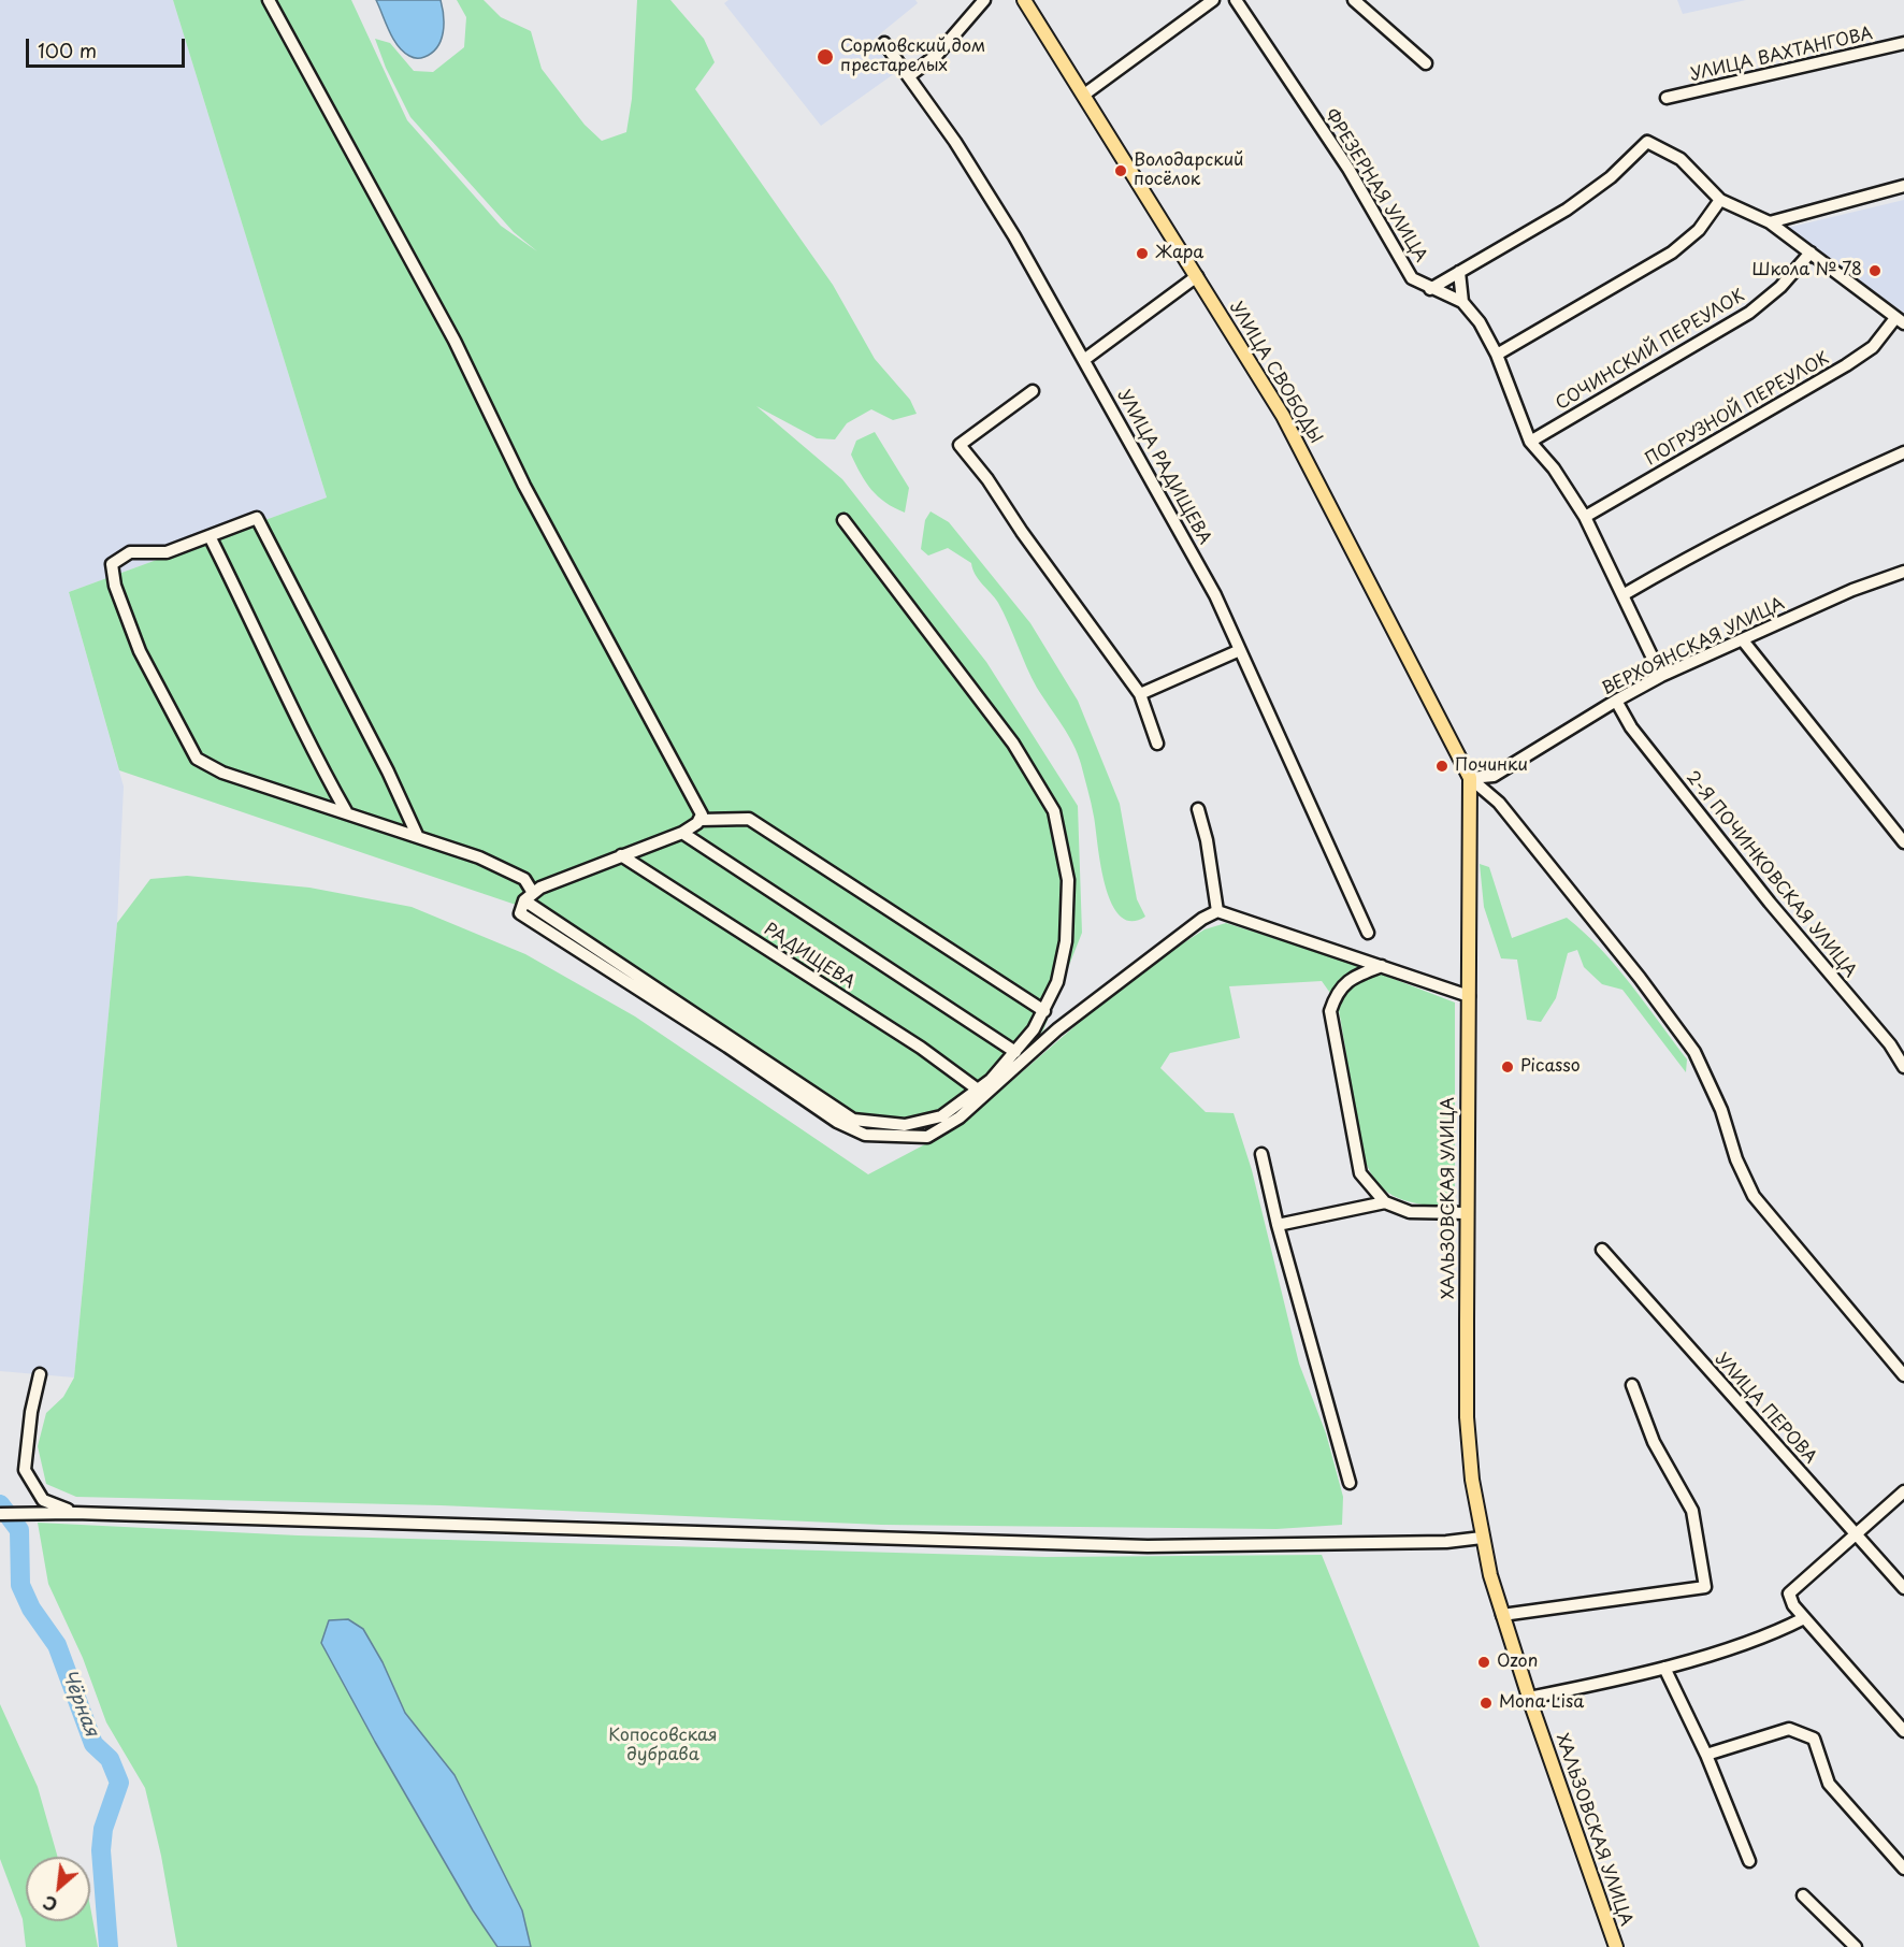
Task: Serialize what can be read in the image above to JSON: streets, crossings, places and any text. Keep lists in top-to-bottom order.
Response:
{
  "streets": {
    "main road": ["УЛИЦА СВОБОДЫ", "ХАЛЬЗОВСКАЯ УЛИЦА"],
    "street": [
      "УЛИЦА ВАХТАНГОВА",
      "ФРЕЗЕРНАЯ УЛИЦА",
      "СОЧИНСКИЙ ПЕРЕУЛОК",
      "ПОГРУЗНОЙ ПЕРЕУЛОК",
      "УЛИЦА РАДИЩЕВА",
      "ВЕРХОЯНСКАЯ УЛИЦА",
      "2-Я ПОЧИНКОВСКАЯ УЛИЦА",
      "РАДИЩЕВА",
      "УЛИЦА ПЕРОВА"
    ]
  },
  "crossings": [
    ["УЛИЦА СВОБОДЫ", "ВЕРХОЯНСКАЯ УЛИЦА"],
    ["УЛИЦА СВОБОДЫ", "ХАЛЬЗОВСКАЯ УЛИЦА"],
    ["ВЕРХОЯНСКАЯ УЛИЦА", "2-Я ПОЧИНКОВСКАЯ УЛИЦА"],
    ["ВЕРХОЯНСКАЯ УЛИЦА", "ХАЛЬЗОВСКАЯ УЛИЦА"]
  ],
  "water": ["Чёрная"],
  "parks": ["Копосовская дубрава"],
  "places": [
    "Сормовский дом престарелых",
    "Володарский посёлок",
    "Жара",
    "Школа № 78",
    "Починки",
    "Picasso",
    "Ozon",
    "Mona Lisa"
  ],
  "scale_bar": "100 m",
  "north": "bottom left"
}
